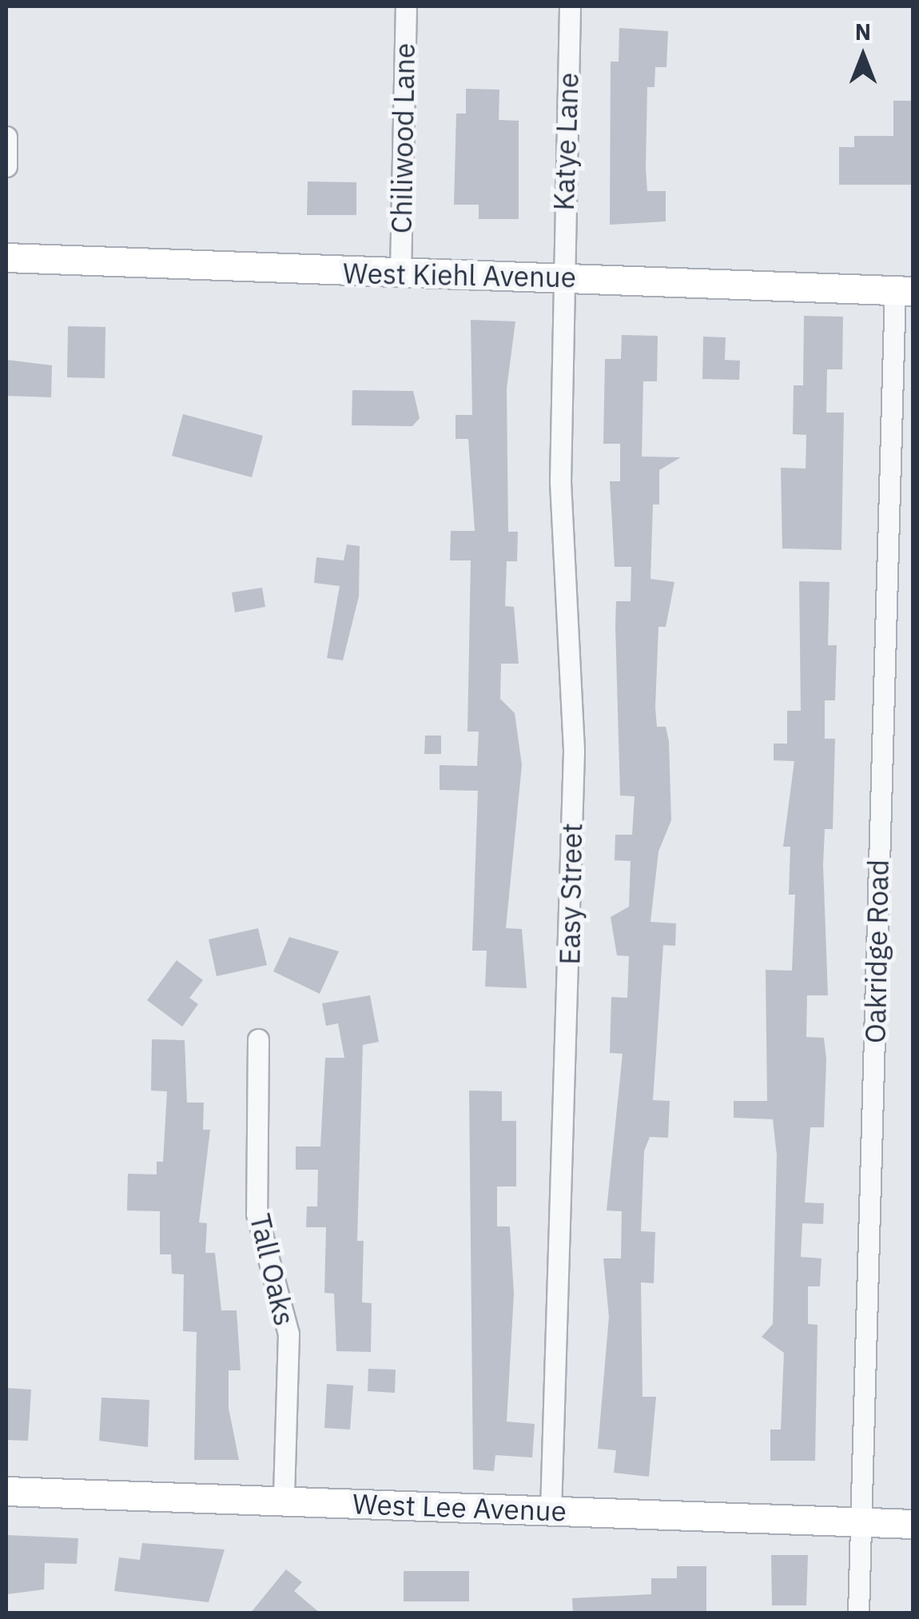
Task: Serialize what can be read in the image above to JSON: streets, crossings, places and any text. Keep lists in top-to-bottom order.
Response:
{
  "streets": {
    "street": [
      "Chiliwood Lane",
      "Katye Lane",
      "West Kiehl Avenue",
      "Easy Street",
      "Oakridge Road",
      "Tall Oaks",
      "West Lee Avenue"
    ]
  },
  "crossings": [
    ["Chiliwood Lane", "West Kiehl Avenue"],
    ["Katye Lane", "West Kiehl Avenue"],
    ["Katye Lane", "Easy Street"],
    ["West Kiehl Avenue", "Easy Street"],
    ["West Kiehl Avenue", "Oakridge Road"],
    ["Easy Street", "West Lee Avenue"],
    ["Oakridge Road", "West Lee Avenue"],
    ["Tall Oaks", "West Lee Avenue"]
  ],
  "north": "top"
}
